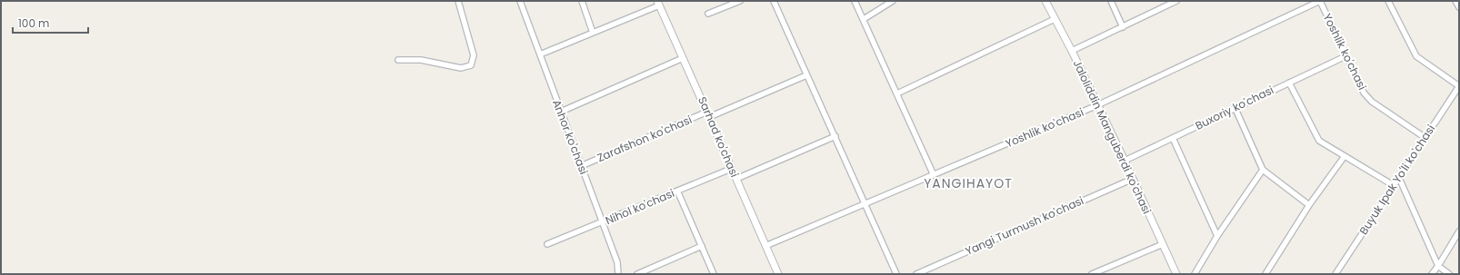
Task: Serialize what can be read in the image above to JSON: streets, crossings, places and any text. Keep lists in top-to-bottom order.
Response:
{
  "streets": {
    "street": [
      "Yoshlik ko'chasi",
      "Buxoriy ko'chasi",
      "Anhor ko'chasi",
      "Sarhad ko'chasi",
      "Jaloliddin Manguberdi ko'chasi",
      "Zarafshon ko'chasi",
      "Buyuk Ipak Yo'li ko'chasi",
      "Nihol ko'chasi",
      "Yangi Turmush ko'chasi"
    ]
  },
  "crossings": [
    ["Yoshlik ko'chasi", "Buxoriy ko'chasi"],
    ["Yoshlik ko'chasi", "Sarhad ko'chasi"],
    ["Yoshlik ko'chasi", "Jaloliddin Manguberdi ko'chasi"],
    ["Yoshlik ko'chasi", "Buyuk Ipak Yo'li ko'chasi"],
    ["Buxoriy ko'chasi", "Jaloliddin Manguberdi ko'chasi"],
    ["Anhor ko'chasi", "Zarafshon ko'chasi"],
    ["Anhor ko'chasi", "Nihol ko'chasi"],
    ["Sarhad ko'chasi", "Zarafshon ko'chasi"],
    ["Sarhad ko'chasi", "Nihol ko'chasi"],
    ["Jaloliddin Manguberdi ko'chasi", "Yangi Turmush ko'chasi"]
  ],
  "districts": ["YANGIHAYOT"],
  "scale_bar": "100 m"
}
